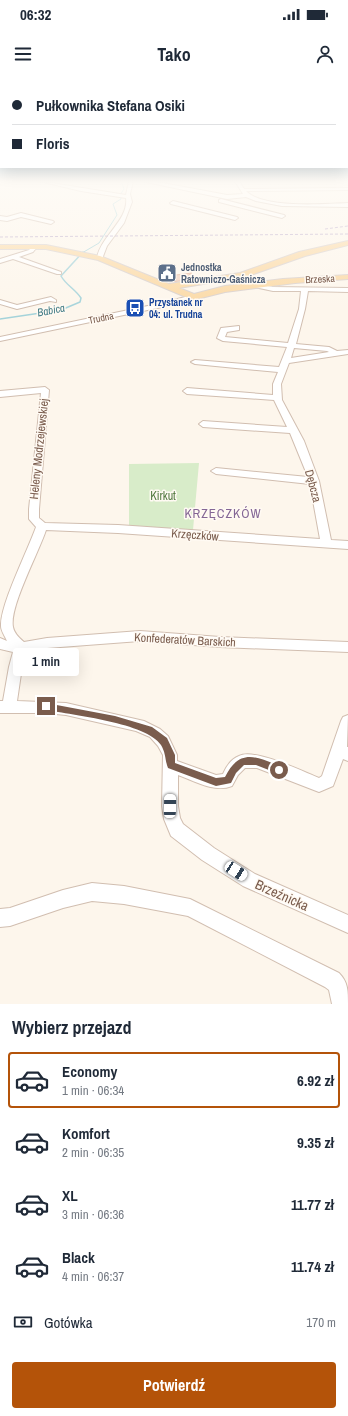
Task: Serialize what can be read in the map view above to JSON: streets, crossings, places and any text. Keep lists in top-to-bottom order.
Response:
{
  "streets": {
    "main road": ["Brzeska", "Trudna"],
    "street": [
      "Heleny Modrzejewskiej",
      "Dębcza",
      "Krzęczków",
      "Konfederatów Barskich",
      "Brzeźnicka"
    ]
  },
  "crossings": [
    ["Brzeska", "Trudna"],
    ["Heleny Modrzejewskiej", "Krzęczków"],
    ["Dębcza", "Krzęczków"]
  ],
  "districts": ["KRZĘCZKÓW"],
  "water": ["Babica"],
  "parks": ["Kirkut"],
  "places": {
    "public building": ["Jednostka Ratowniczo-Gaśnicza"],
    "bus stop": ["Przystanek nr 04: ul. Trudna"]
  },
  "page": {
    "status": "06:32",
    "header": "Tako",
    "banner": ["Pułkownika Stefana Osiki", "Floris"],
    "bubble": "1 min",
    "heading": "Wybierz przejazd",
    "list": [
      {
        "name": "Economy",
        "note": "1 min · 06:34",
        "value": "6.92 zł"
      },
      {
        "name": "Komfort",
        "note": "2 min · 06:35",
        "value": "9.35 zł"
      },
      {
        "name": "XL",
        "note": "3 min · 06:36",
        "value": "11.77 zł"
      },
      {
        "name": "Black",
        "note": "4 min · 06:37",
        "value": "11.74 zł"
      }
    ],
    "pay": ["Gotówka", "170 m"],
    "buttons": "Potwierdź"
  }
}
